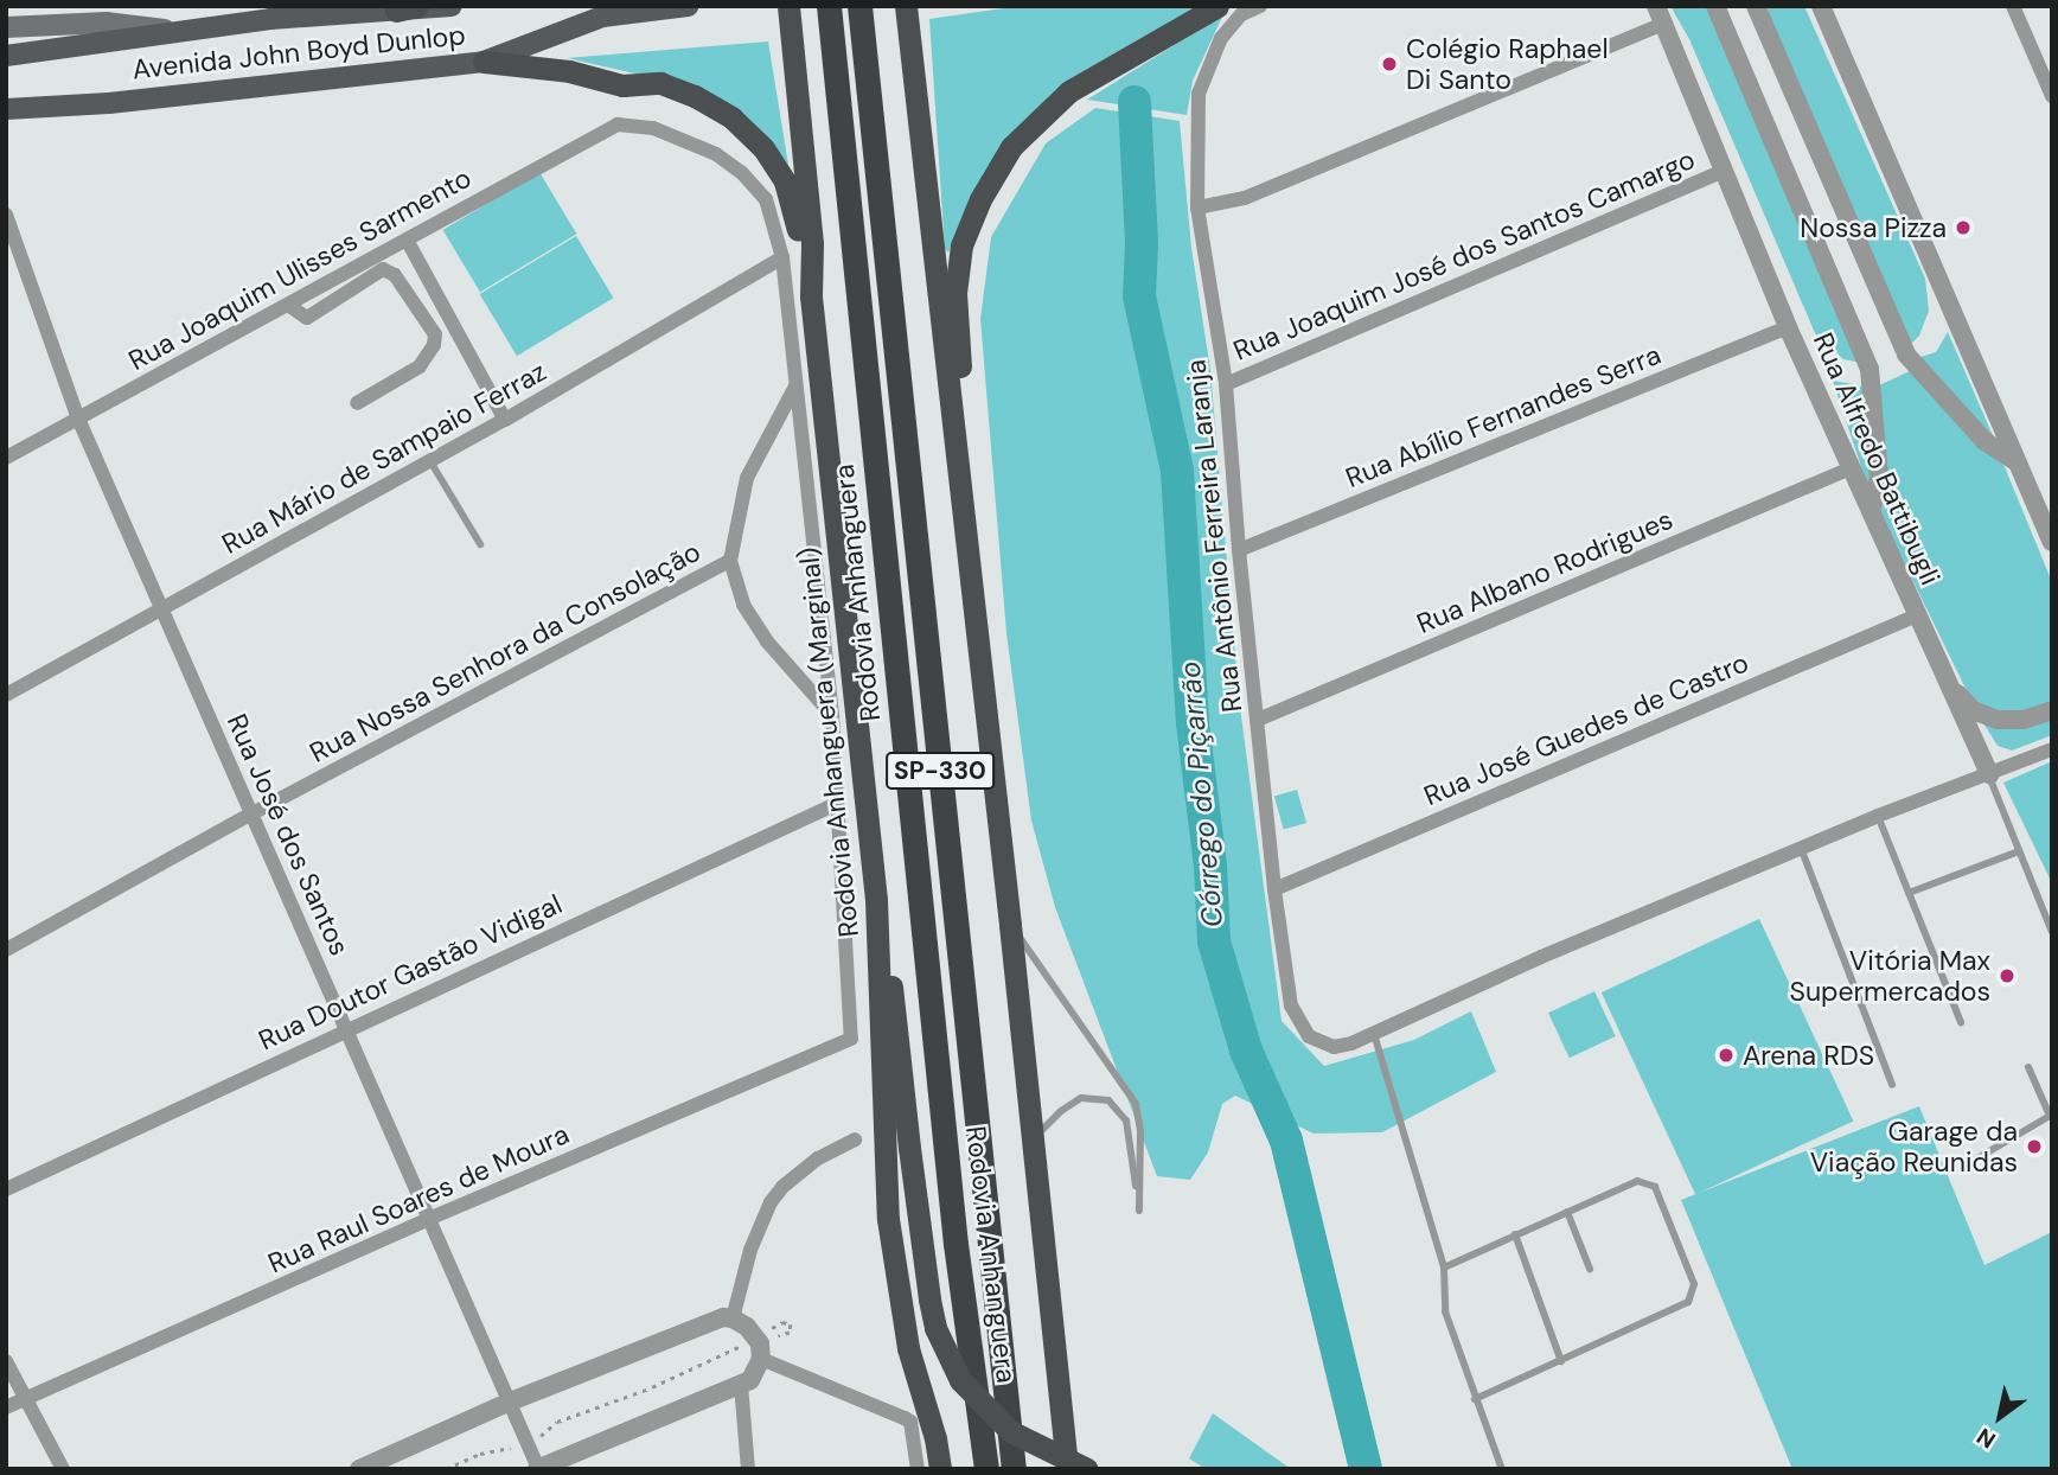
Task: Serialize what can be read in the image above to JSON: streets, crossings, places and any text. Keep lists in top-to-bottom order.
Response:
{
  "streets": {
    "highway": ["Rodovia Anhanguera", "Rodovia Anhanguera (Marginal)", "SP-330"],
    "main road": ["Avenida John Boyd Dunlop"],
    "street": [
      "Rua Joaquim José dos Santos Camargo",
      "Rua Joaquim Ulisses Sarmento",
      "Rua Abílio Fernandes Serra",
      "Rua Mário de Sampaio Ferraz",
      "Rua Alfredo Battibugli",
      "Rua Antônio Ferreira Laranja",
      "Rua Albano Rodrigues",
      "Rua Nossa Senhora da Consolação",
      "Rua José Guedes de Castro",
      "Rua José dos Santos",
      "Rua Doutor Gastão Vidigal",
      "Rua Raul Soares de Moura"
    ]
  },
  "crossings": [
    ["Rua Joaquim José dos Santos Camargo", "Rua Alfredo Battibugli"],
    ["Rua Joaquim José dos Santos Camargo", "Rua Antônio Ferreira Laranja"],
    ["Rua Joaquim Ulisses Sarmento", "Rua Mário de Sampaio Ferraz"],
    ["Rua Joaquim Ulisses Sarmento", "Rua José dos Santos"],
    ["Rua Abílio Fernandes Serra", "Rua Alfredo Battibugli"],
    ["Rua Abílio Fernandes Serra", "Rua Antônio Ferreira Laranja"],
    ["Rua Mário de Sampaio Ferraz", "Rua José dos Santos"],
    ["Rua Alfredo Battibugli", "Rua Albano Rodrigues"],
    ["Rua Alfredo Battibugli", "Rua José Guedes de Castro"],
    ["Rua Antônio Ferreira Laranja", "Rua Albano Rodrigues"],
    ["Rua Antônio Ferreira Laranja", "Rua José Guedes de Castro"],
    ["Rua Nossa Senhora da Consolação", "Rua José dos Santos"],
    ["Rua José dos Santos", "Rua Doutor Gastão Vidigal"],
    ["Rua José dos Santos", "Rua Raul Soares de Moura"],
    ["Rua Doutor Gastão Vidigal", "Rua Raul Soares de Moura"]
  ],
  "water": ["Córrego do Piçarrão"],
  "places": [
    "Colégio Raphael Di Santo",
    "Nossa Pizza",
    "Vitória Max Supermercados",
    "Arena RDS",
    "Garage da Viação Reunidas"
  ],
  "north": "bottom left"
}
